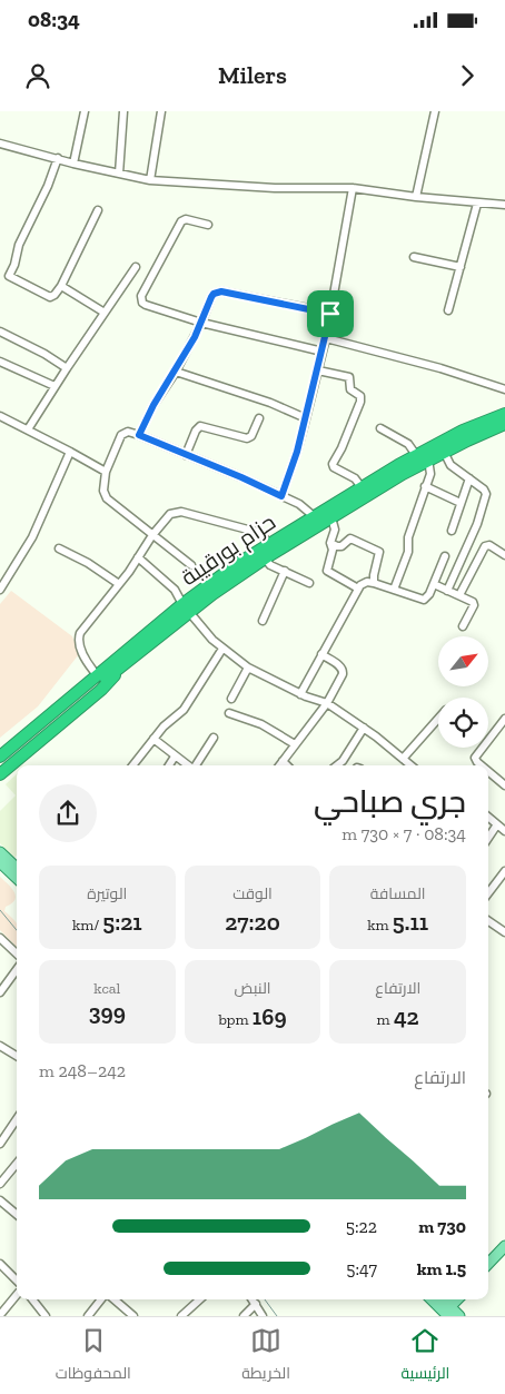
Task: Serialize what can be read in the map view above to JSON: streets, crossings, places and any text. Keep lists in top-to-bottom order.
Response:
{
  "streets": {
    "highway": ["حزام بورقيبة"]
  },
  "north": "top right",
  "page": {
    "status": "08:34",
    "header": "Milers",
    "heading": ["جري صباحي", "08:34 · 7 × 730 m"],
    "stats": [
      ["المسافة", "5.11 km"],
      ["الوقت", "27:20"],
      ["الوتيرة", "5:21 /km"],
      ["الارتفاع", "42 m"],
      ["النبض", "169 bpm"],
      ["kcal", "399"]
    ],
    "chart": ["الارتفاع", "242–248 m"],
    "list": [
      {
        "name": "730 m",
        "note": "5:22"
      },
      {
        "name": "1.5 km",
        "note": "5:47"
      }
    ],
    "tabs": ["الرئيسية", "الخريطة", "المحفوظات"]
  }
}
